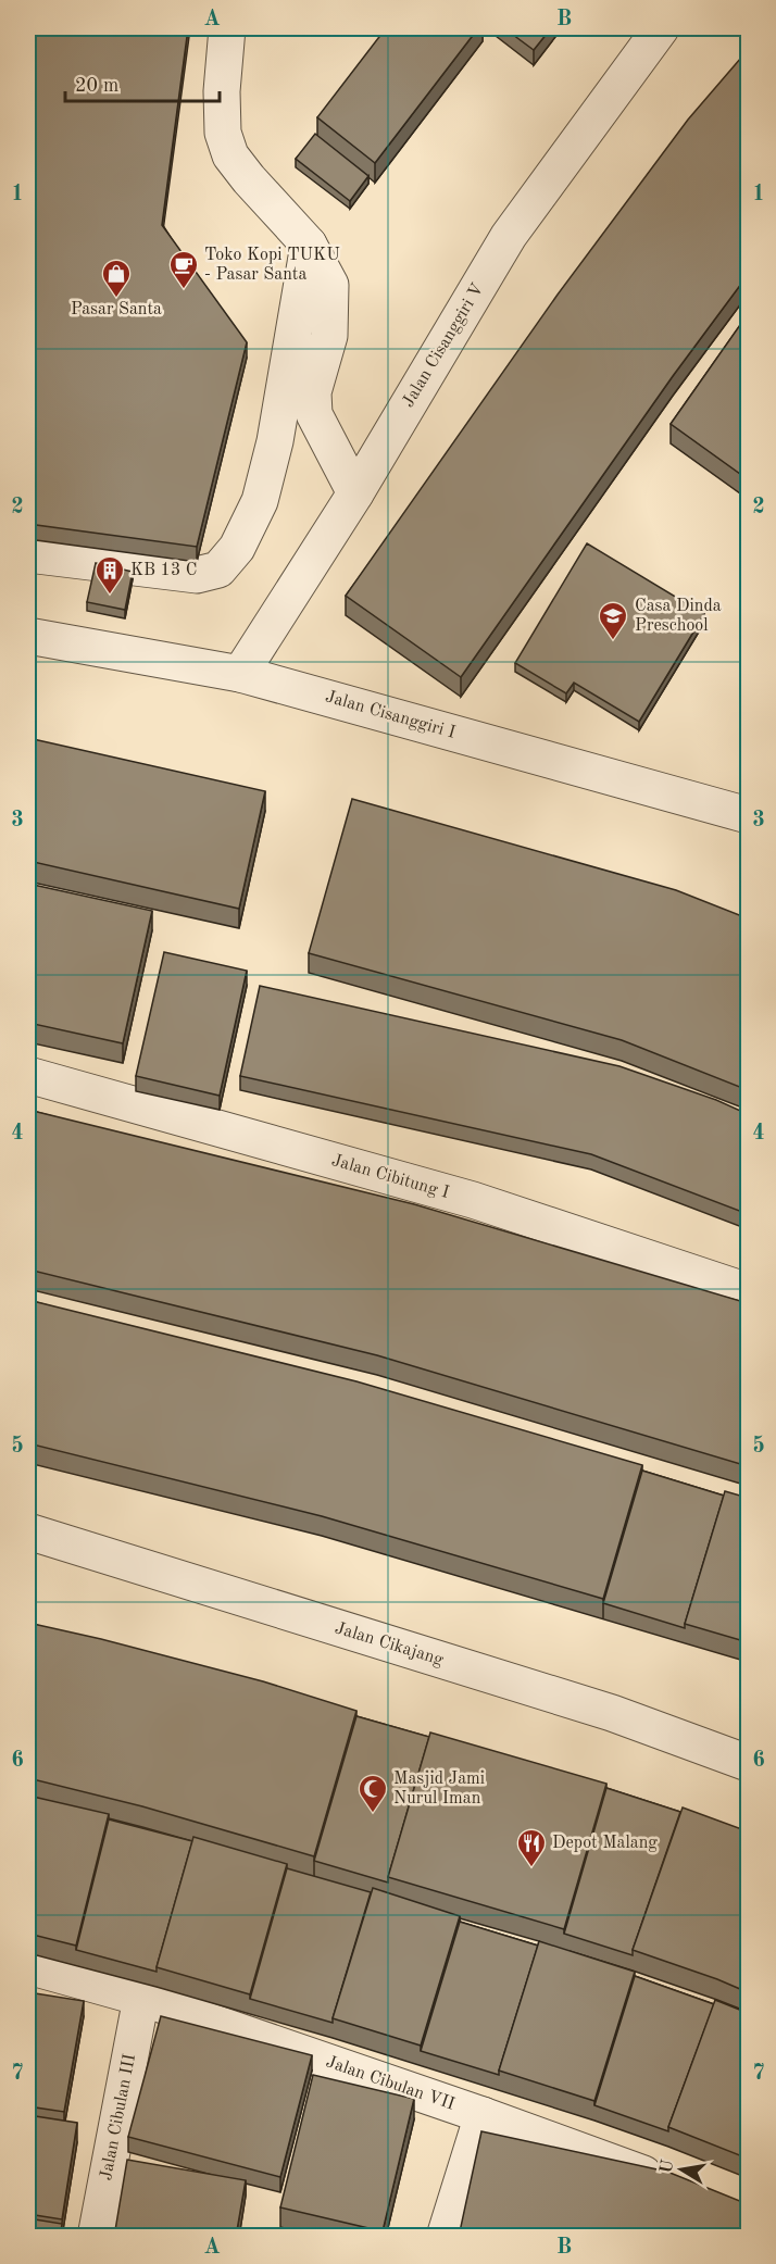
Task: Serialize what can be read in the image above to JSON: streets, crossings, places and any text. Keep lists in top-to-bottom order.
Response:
{
  "streets": {
    "street": [
      "Jalan Cisanggiri V",
      "Jalan Cisanggiri I",
      "Jalan Cibitung I",
      "Jalan Cikajang",
      "Jalan Cibulan VII",
      "Jalan Cibulan III"
    ]
  },
  "crossings": [
    ["Jalan Cisanggiri V", "Jalan Cisanggiri I"],
    ["Jalan Cibulan VII", "Jalan Cibulan III"]
  ],
  "places": {
    "cafe": ["Toko Kopi TUKU - Pasar Santa"],
    "shop": ["Pasar Santa"],
    "building": ["KB 13 C"],
    "school or university": ["Casa Dinda Preschool"],
    "mosque": ["Masjid Jami Nurul Iman"],
    "restaurant": ["Depot Malang"]
  },
  "scale_bar": "20 m",
  "north": "left",
  "grid": {
    "columns": ["A", "B"],
    "rows": [
      "1",
      "2",
      "3",
      "4",
      "5",
      "6",
      "7"
    ]
  }
}
